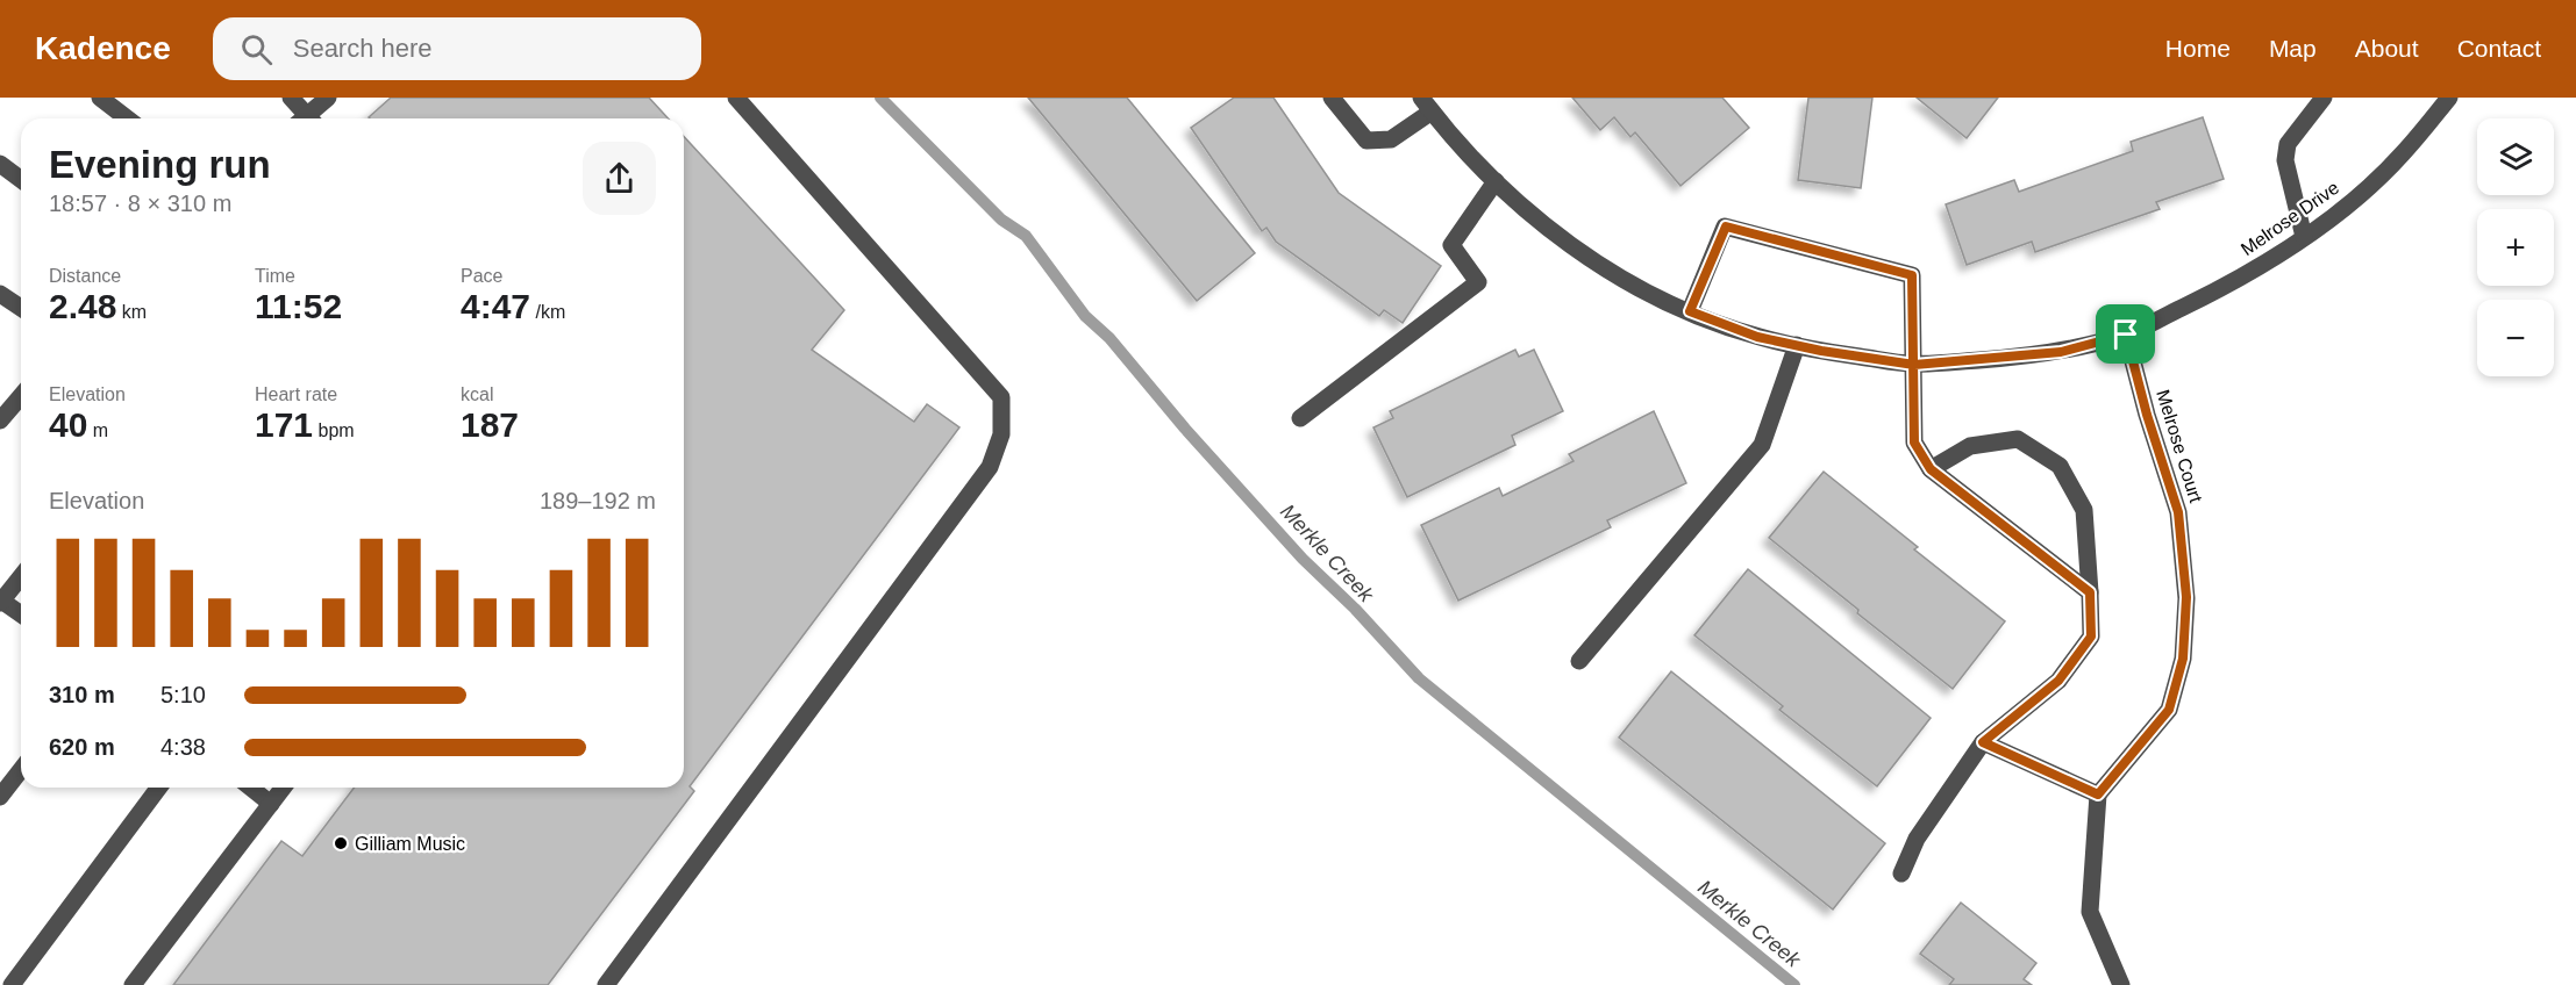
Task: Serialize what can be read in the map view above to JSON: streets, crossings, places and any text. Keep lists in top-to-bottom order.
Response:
{
  "streets": {
    "street": ["Melrose Drive", "Melrose Court"]
  },
  "crossings": [
    ["Melrose Drive", "Melrose Court"]
  ],
  "water": ["Merkle Creek"],
  "places": ["Gilliam Music"],
  "page": {
    "header": "Kadence",
    "search": "Search here",
    "nav": [
      "Home",
      "Map",
      "About",
      "Contact"
    ],
    "map_buttons": ["+", "−"],
    "heading": ["Evening run", "18:57 · 8 × 310 m"],
    "stats": [
      ["Distance", "2.48 km"],
      ["Time", "11:52"],
      ["Pace", "4:47 /km"],
      ["Elevation", "40 m"],
      ["Heart rate", "171 bpm"],
      ["kcal", "187"]
    ],
    "chart": ["Elevation", "189–192 m"],
    "list": [
      {
        "name": "310 m",
        "note": "5:10"
      },
      {
        "name": "620 m",
        "note": "4:38"
      }
    ]
  }
}
